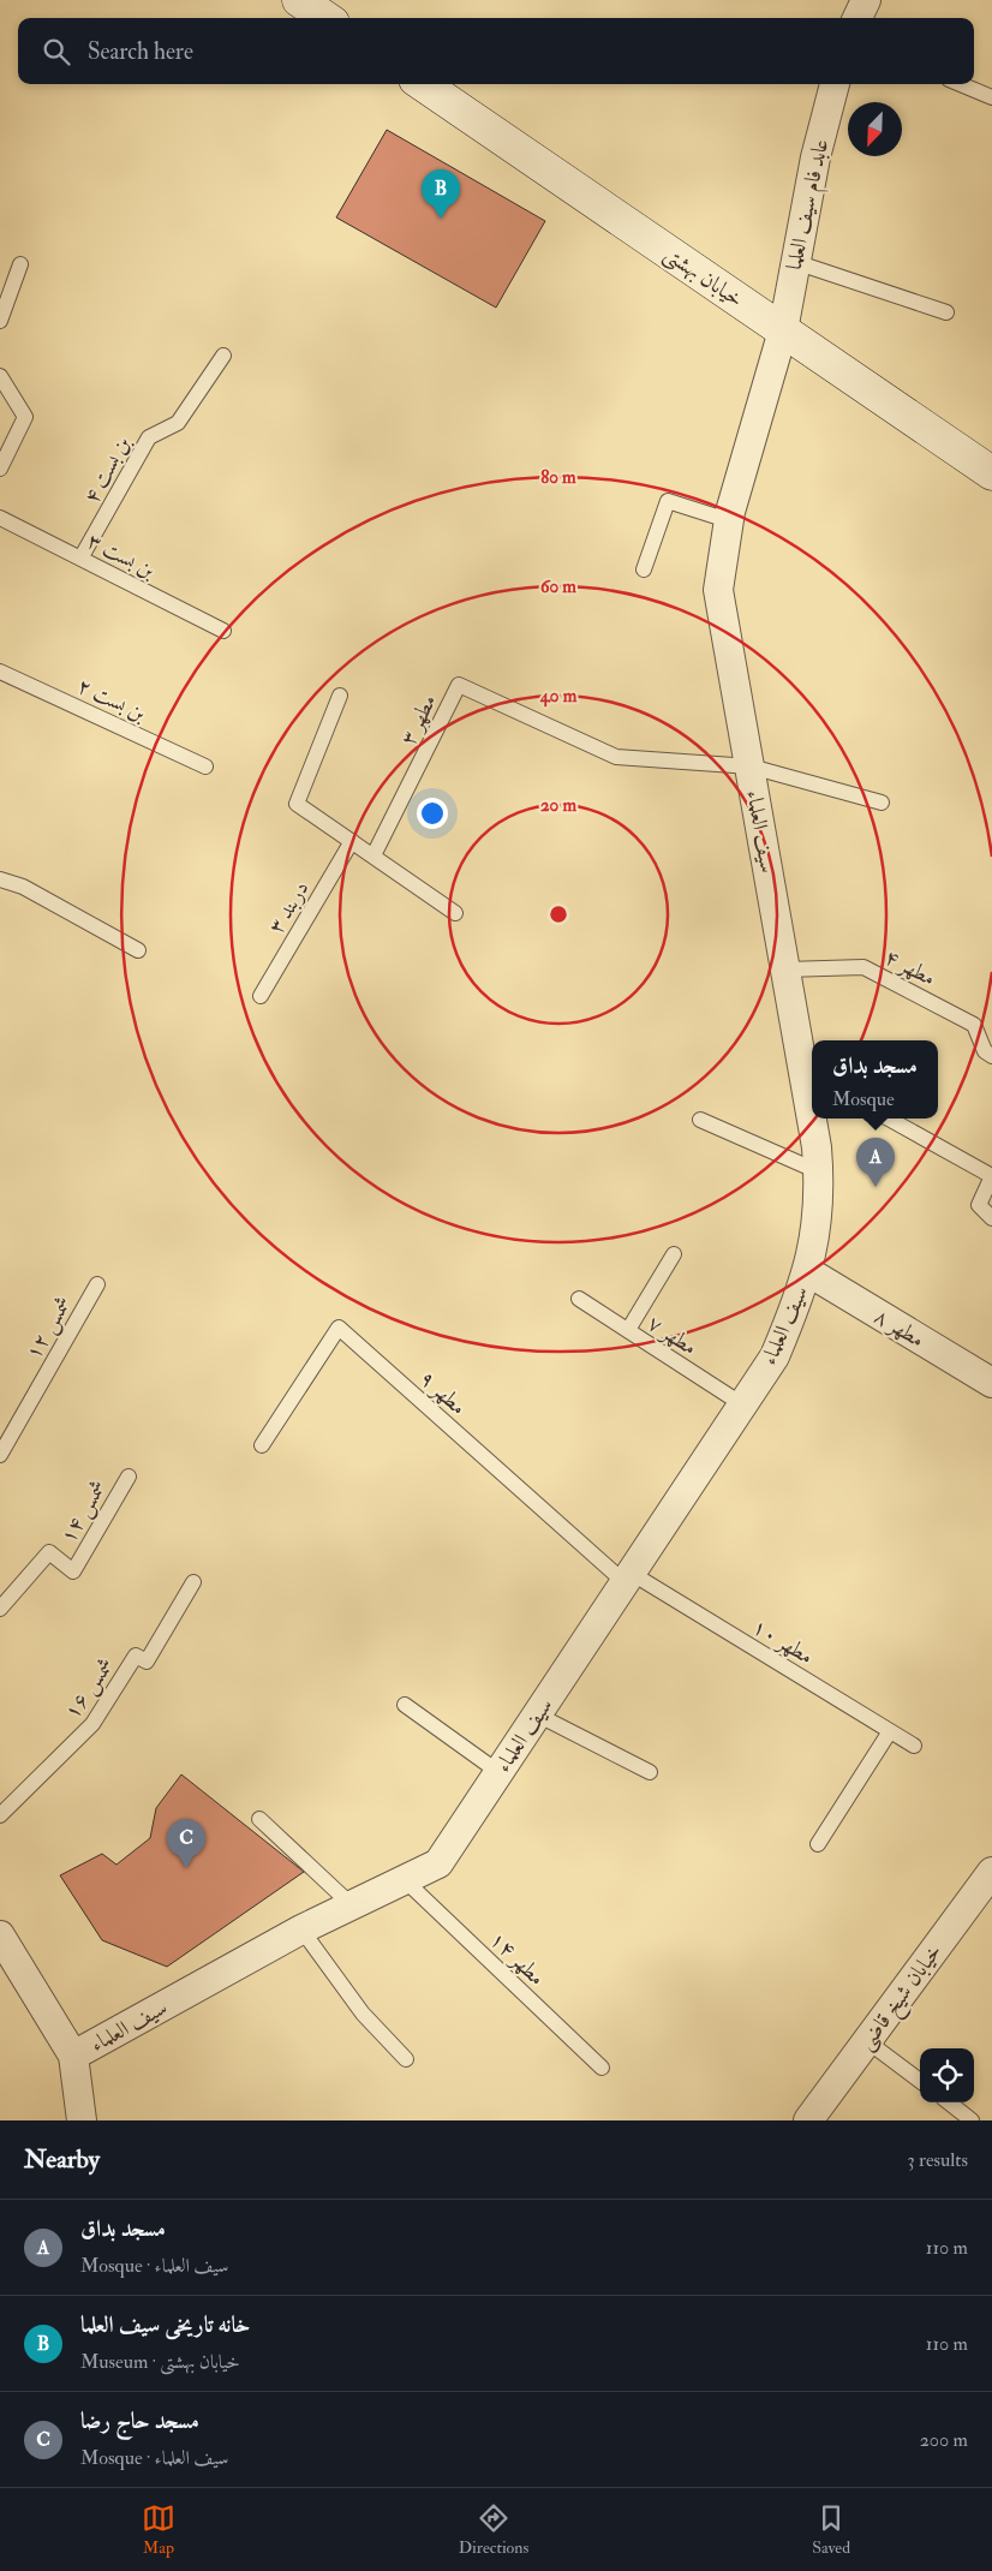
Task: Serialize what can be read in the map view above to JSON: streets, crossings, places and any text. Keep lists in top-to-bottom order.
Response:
{
  "streets": {
    "main road": ["خیابان بهشتی"],
    "street": [
      "عابد فام سیف العلما",
      "سیف العلماء",
      "مطهر ۸",
      "خیابان شیخ قاضی"
    ],
    "lane": [
      "بن بست ۴",
      "بن بست ۳",
      "بن بست ۲",
      "مطهر ۳",
      "دربند ۳",
      "مطهر ۴",
      "شمس ۱۲",
      "مطهر ۷",
      "مطهر ۹",
      "شمس ۱۴",
      "مطهر ۱۰",
      "شمس ۱۶",
      "مطهر ۱۴"
    ]
  },
  "crossings": [
    ["عابد فام سیف العلما", "خیابان بهشتی"],
    ["عابد فام سیف العلما", "سیف العلماء"],
    ["خیابان بهشتی", "سیف العلماء"],
    ["بن بست ۴", "بن بست ۳"],
    ["مطهر ۳", "سیف العلماء"],
    ["سیف العلماء", "مطهر ۴"],
    ["سیف العلماء", "مطهر ۸"],
    ["سیف العلماء", "مطهر ۷"],
    ["سیف العلماء", "مطهر ۹"],
    ["سیف العلماء", "مطهر ۱۰"],
    ["سیف العلماء", "مطهر ۱۴"],
    ["مطهر ۹", "مطهر ۱۰"]
  ],
  "north": "bottom left",
  "page": {
    "search": "Search here",
    "pins": ["B", "A", "C"],
    "popup": ["مسجد بداق", "Mosque"],
    "heading": ["Nearby", "3 results"],
    "list": [
      {
        "mark": "A",
        "name": "مسجد بداق",
        "note": "Mosque · سیف العلماء",
        "value": "110 m"
      },
      {
        "mark": "B",
        "name": "خانه تاریخی سیف العلما",
        "note": "Museum · خیابان بهشتی",
        "value": "110 m"
      },
      {
        "mark": "C",
        "name": "مسجد حاج رضا",
        "note": "Mosque · سیف العلماء",
        "value": "200 m"
      }
    ],
    "nav": ["Map", "Directions", "Saved"]
  },
  "rings": [
    "80 m",
    "60 m",
    "40 m",
    "20 m"
  ]
}
